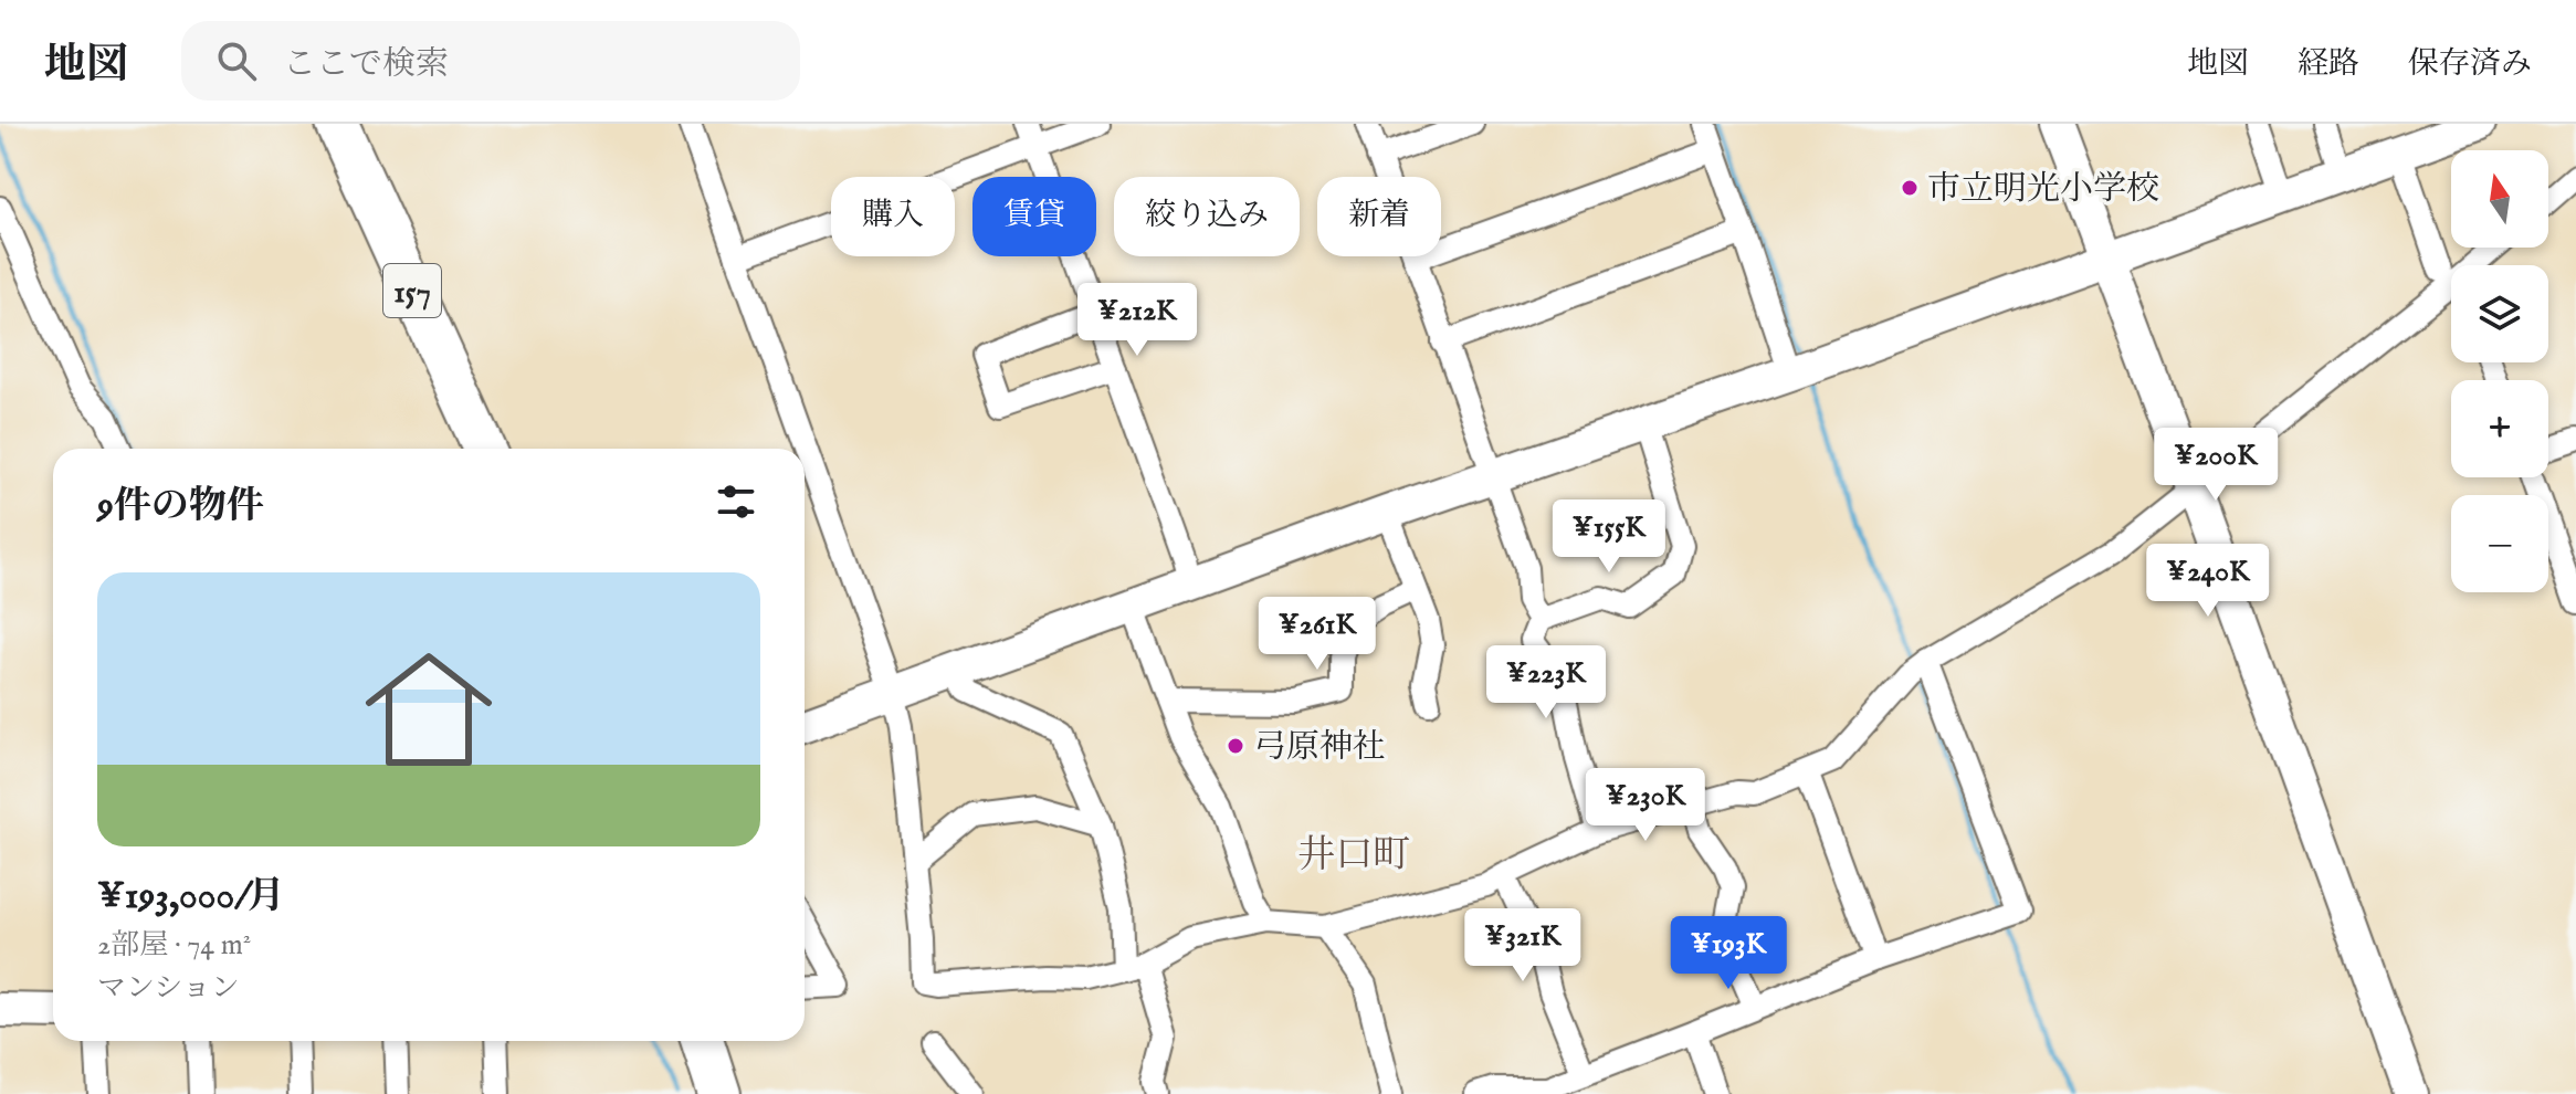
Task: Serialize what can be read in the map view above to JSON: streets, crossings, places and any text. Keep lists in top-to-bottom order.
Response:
{
  "streets": {
    "highway": ["157"]
  },
  "districts": ["井口町"],
  "places": ["市立明光小学校", "弓原神社"],
  "north": "top",
  "page": {
    "header": "地図",
    "search": "ここで検索",
    "nav": ["地図", "経路", "保存済み"],
    "map_buttons": ["+", "−"],
    "chip": [
      "購入",
      "賃貸",
      "絞り込み",
      "新着"
    ],
    "price": [
      "¥212K",
      "¥200K",
      "¥155K",
      "¥240K",
      "¥261K",
      "¥223K",
      "¥230K",
      "¥321K",
      "¥193K"
    ],
    "heading": "9件の物件",
    "list": [
      {
        "name": "¥193,000/月",
        "note": "2部屋 · 74 m² · マンション"
      }
    ]
  }
}
